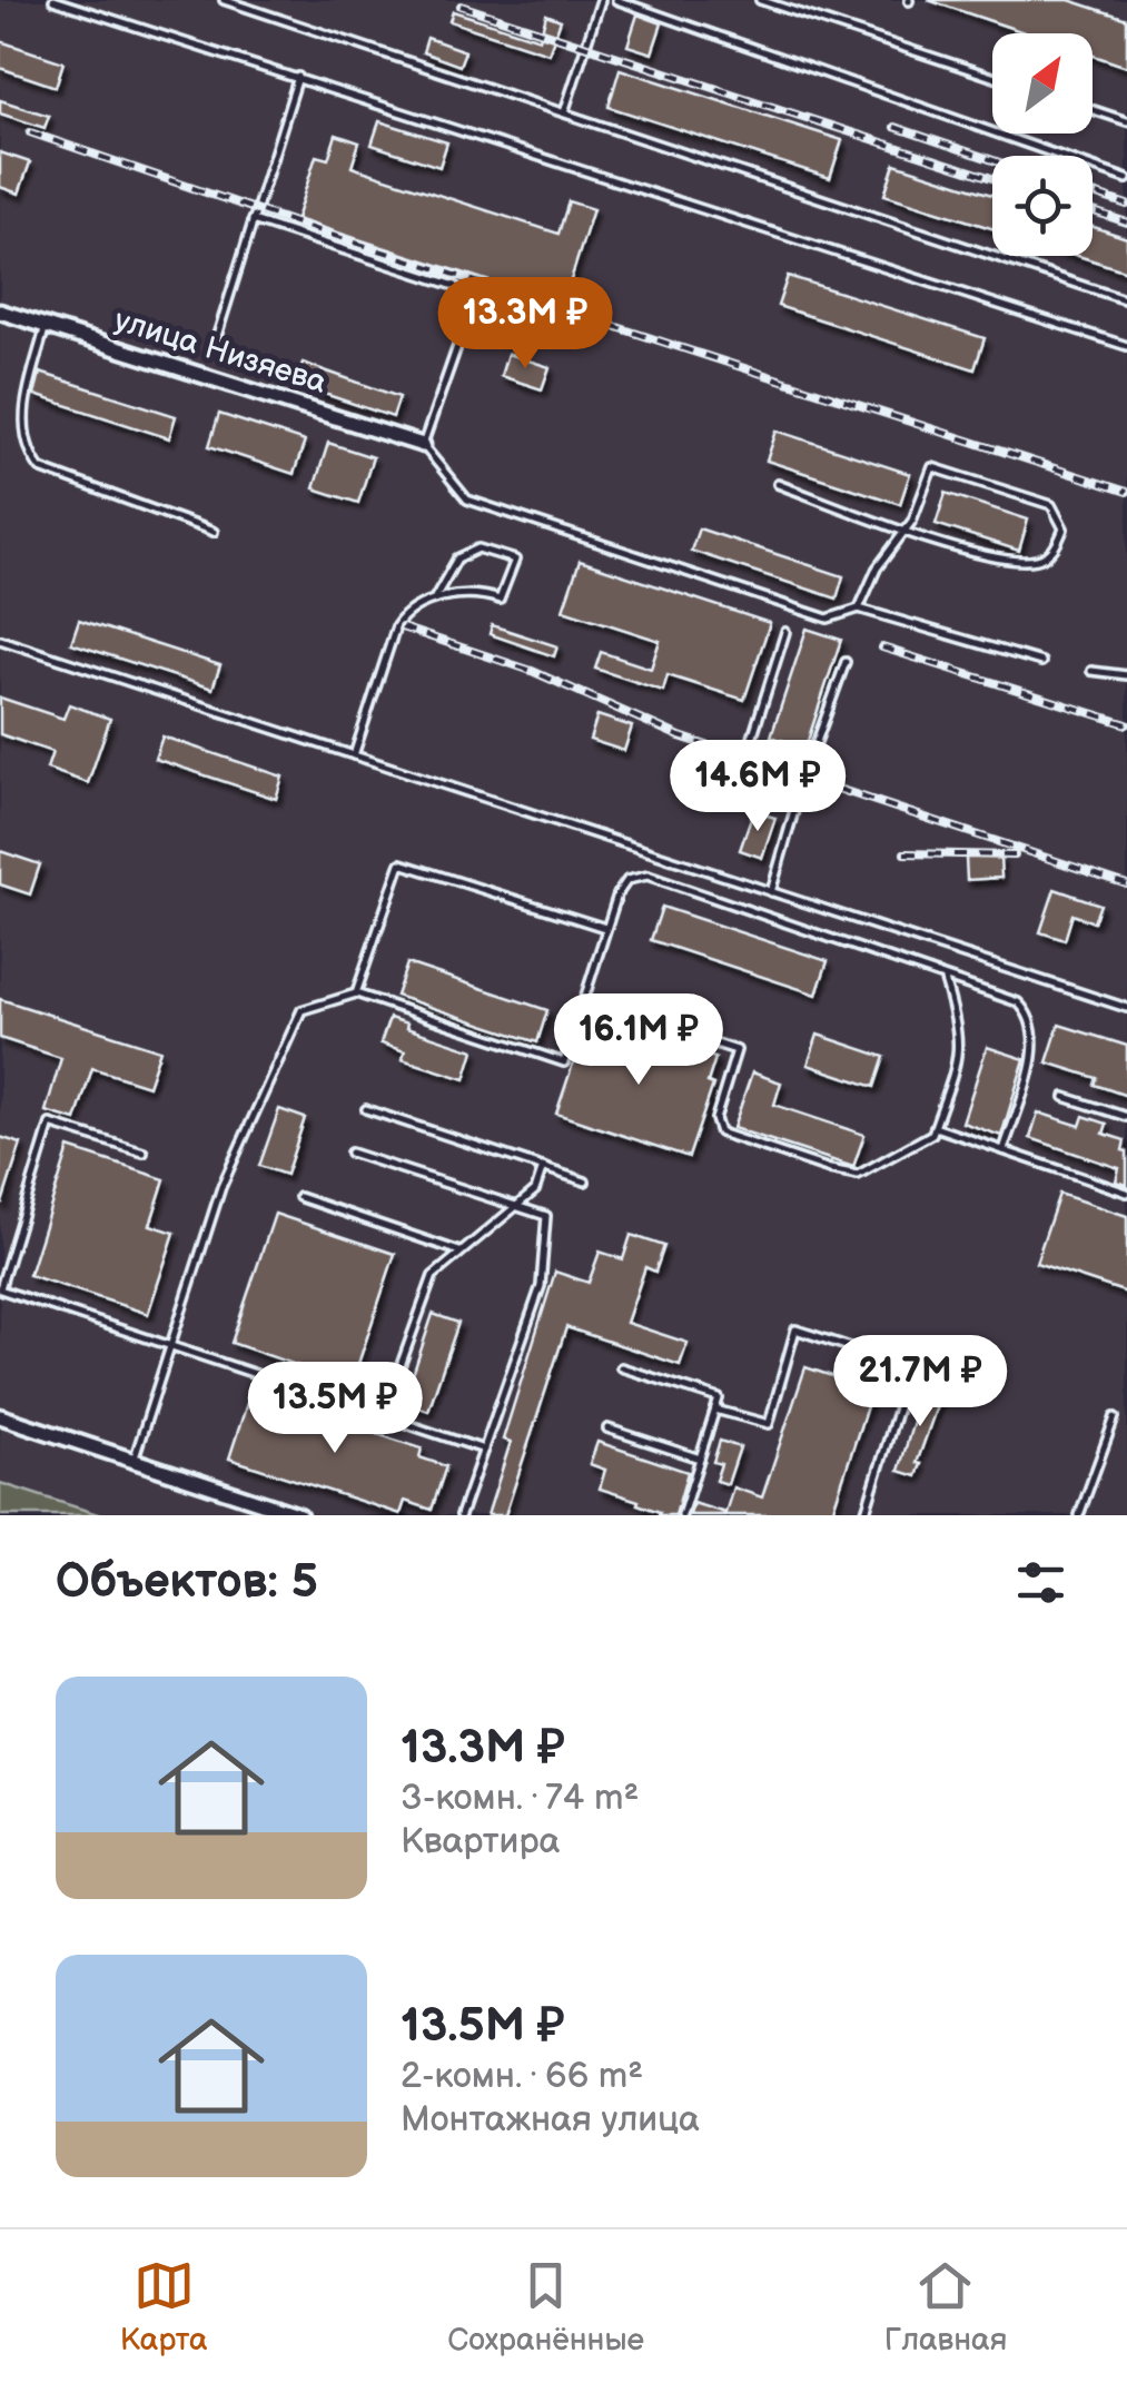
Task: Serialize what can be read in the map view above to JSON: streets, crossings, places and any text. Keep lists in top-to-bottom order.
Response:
{
  "streets": {
    "street": ["улица Низяева"]
  },
  "north": "top right",
  "page": {
    "price": [
      "13.3M ₽",
      "14.6M ₽",
      "16.1M ₽",
      "21.7M ₽",
      "13.5M ₽"
    ],
    "heading": "Объектов: 5",
    "list": [
      {
        "name": "13.3M ₽",
        "note": "3-комн. · 74 m² · Квартира"
      },
      {
        "name": "13.5M ₽",
        "note": "2-комн. · 66 m² · Монтажная улица"
      }
    ],
    "tabs": ["Карта", "Сохранённые", "Главная"]
  }
}
